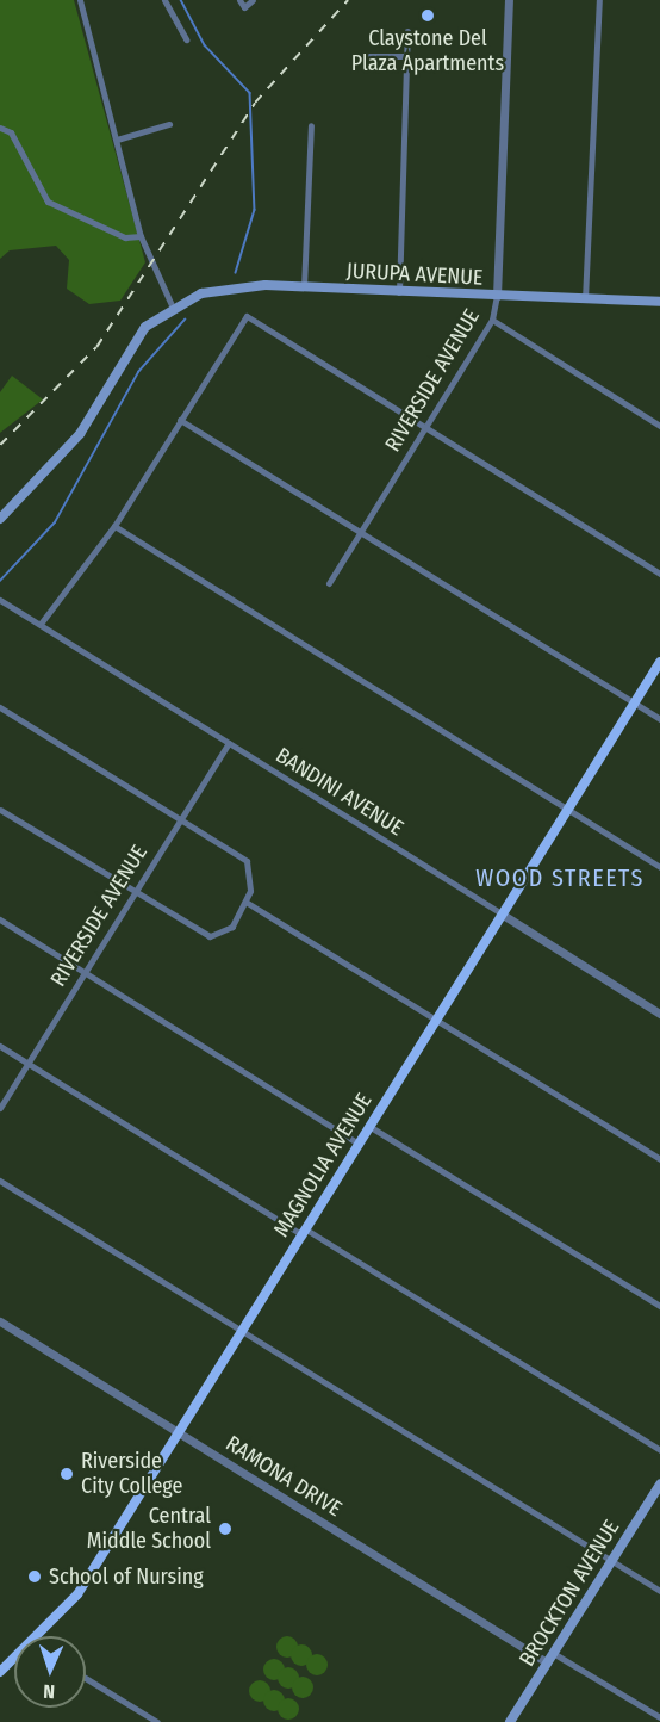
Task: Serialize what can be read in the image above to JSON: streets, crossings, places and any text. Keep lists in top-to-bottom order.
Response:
{
  "streets": {
    "main road": ["JURUPA AVENUE", "MAGNOLIA AVENUE", "BROCKTON AVENUE"],
    "street": ["RIVERSIDE AVENUE", "BANDINI AVENUE", "RAMONA DRIVE"]
  },
  "crossings": [
    ["JURUPA AVENUE", "RIVERSIDE AVENUE"],
    ["RIVERSIDE AVENUE", "BANDINI AVENUE"],
    ["BANDINI AVENUE", "MAGNOLIA AVENUE"],
    ["MAGNOLIA AVENUE", "RAMONA DRIVE"],
    ["RAMONA DRIVE", "BROCKTON AVENUE"]
  ],
  "districts": ["WOOD STREETS"],
  "places": [
    "Claystone Del Plaza Apartments",
    "Riverside City College",
    "Central Middle School",
    "School of Nursing"
  ],
  "north": "bottom"
}
